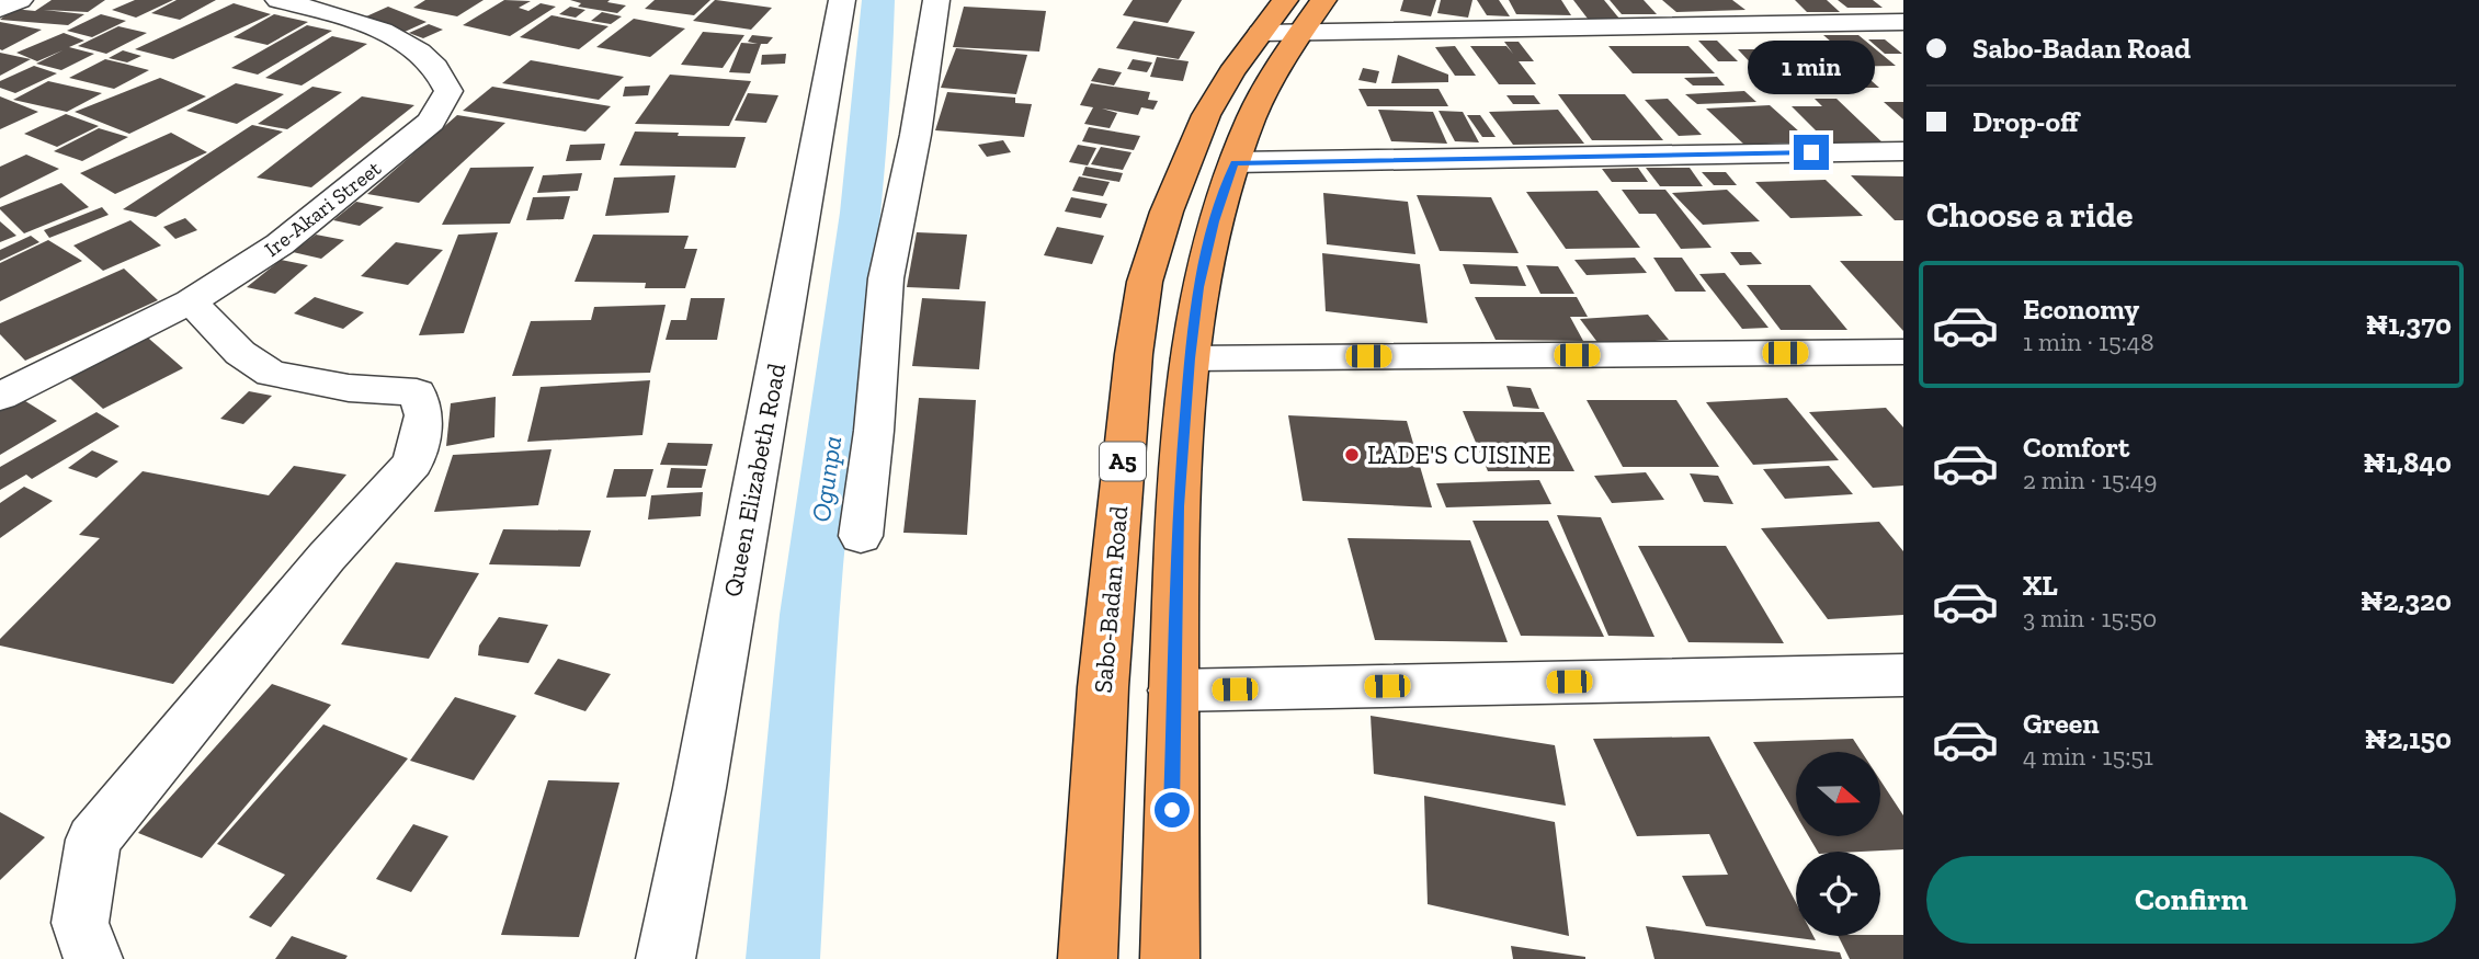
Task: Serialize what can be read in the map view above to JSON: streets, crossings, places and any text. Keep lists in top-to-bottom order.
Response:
{
  "streets": {
    "highway": ["A5", "Sabo-Badan Road"],
    "street": ["Ire-Akari Street", "Queen Elizabeth Road"]
  },
  "water": ["Ogunpa"],
  "places": ["LADE'S CUISINE"],
  "north": "right",
  "page": {
    "banner": ["Sabo-Badan Road", "Drop-off"],
    "bubble": "1 min",
    "heading": "Choose a ride",
    "list": [
      {
        "name": "Economy",
        "note": "1 min · 15:48",
        "value": "₦1,370"
      },
      {
        "name": "Comfort",
        "note": "2 min · 15:49",
        "value": "₦1,840"
      },
      {
        "name": "XL",
        "note": "3 min · 15:50",
        "value": "₦2,320"
      },
      {
        "name": "Green",
        "note": "4 min · 15:51",
        "value": "₦2,150"
      }
    ],
    "buttons": "Confirm"
  }
}
